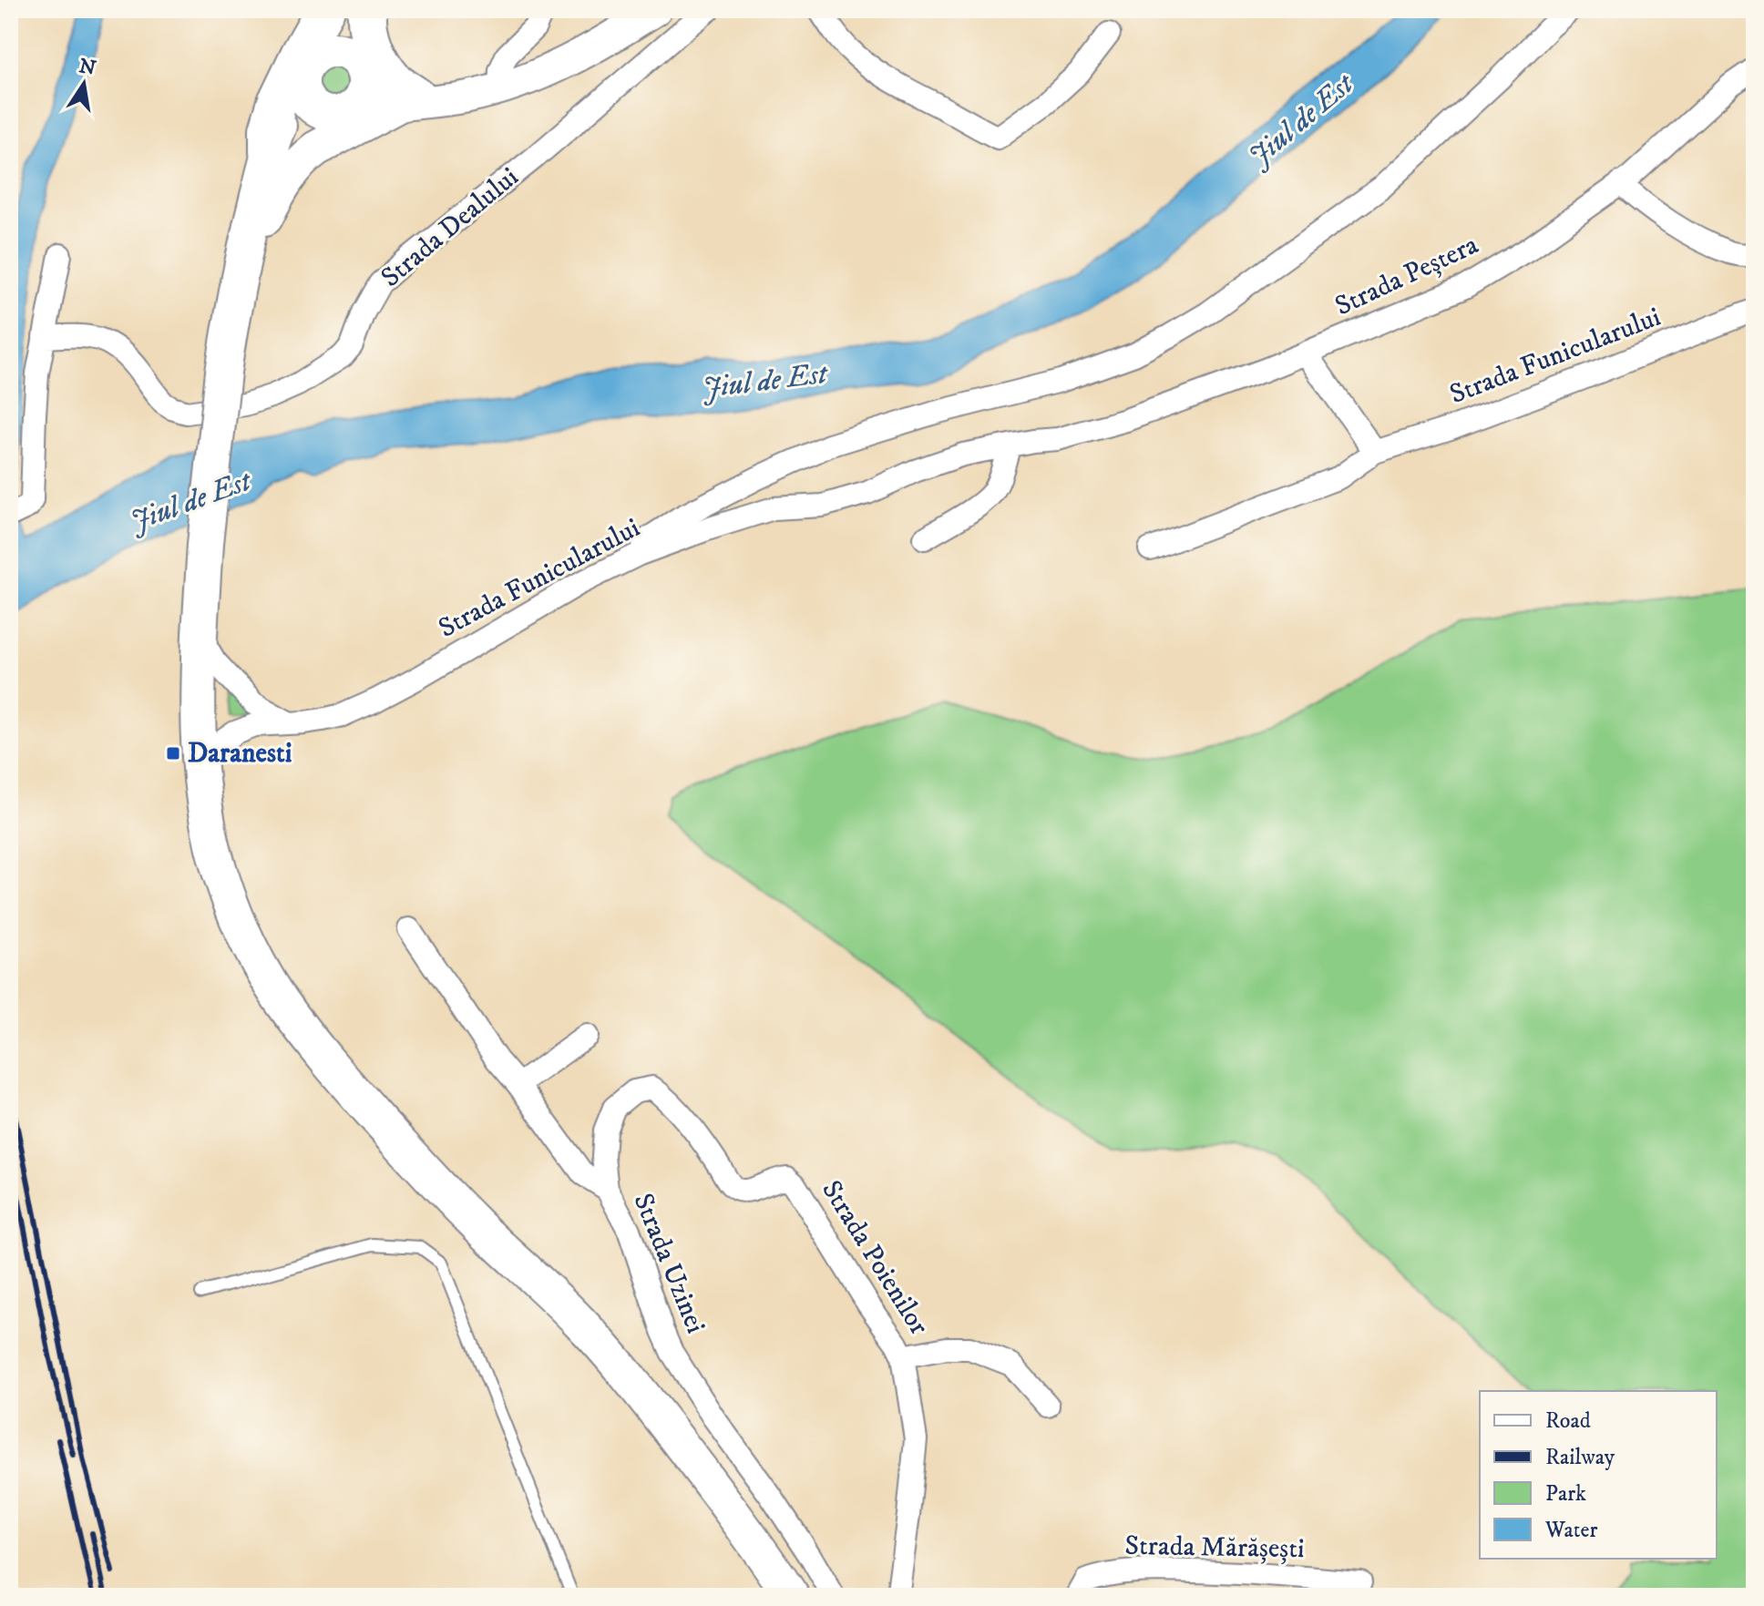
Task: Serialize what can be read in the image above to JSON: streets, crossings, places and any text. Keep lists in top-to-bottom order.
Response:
{
  "streets": {
    "street": [
      "Strada Dealului",
      "Strada Peștera",
      "Strada Funicularului",
      "Strada Poienilor",
      "Strada Uzinei",
      "Strada Mărășești"
    ]
  },
  "crossings": [
    ["Strada Peștera", "Strada Funicularului"],
    ["Strada Poienilor", "Strada Uzinei"]
  ],
  "water": ["Jiul de Est"],
  "places": {
    "transit": ["Daranesti"]
  },
  "legend": [
    "Road",
    "Railway",
    "Park",
    "Water"
  ],
  "north": "top"
}
